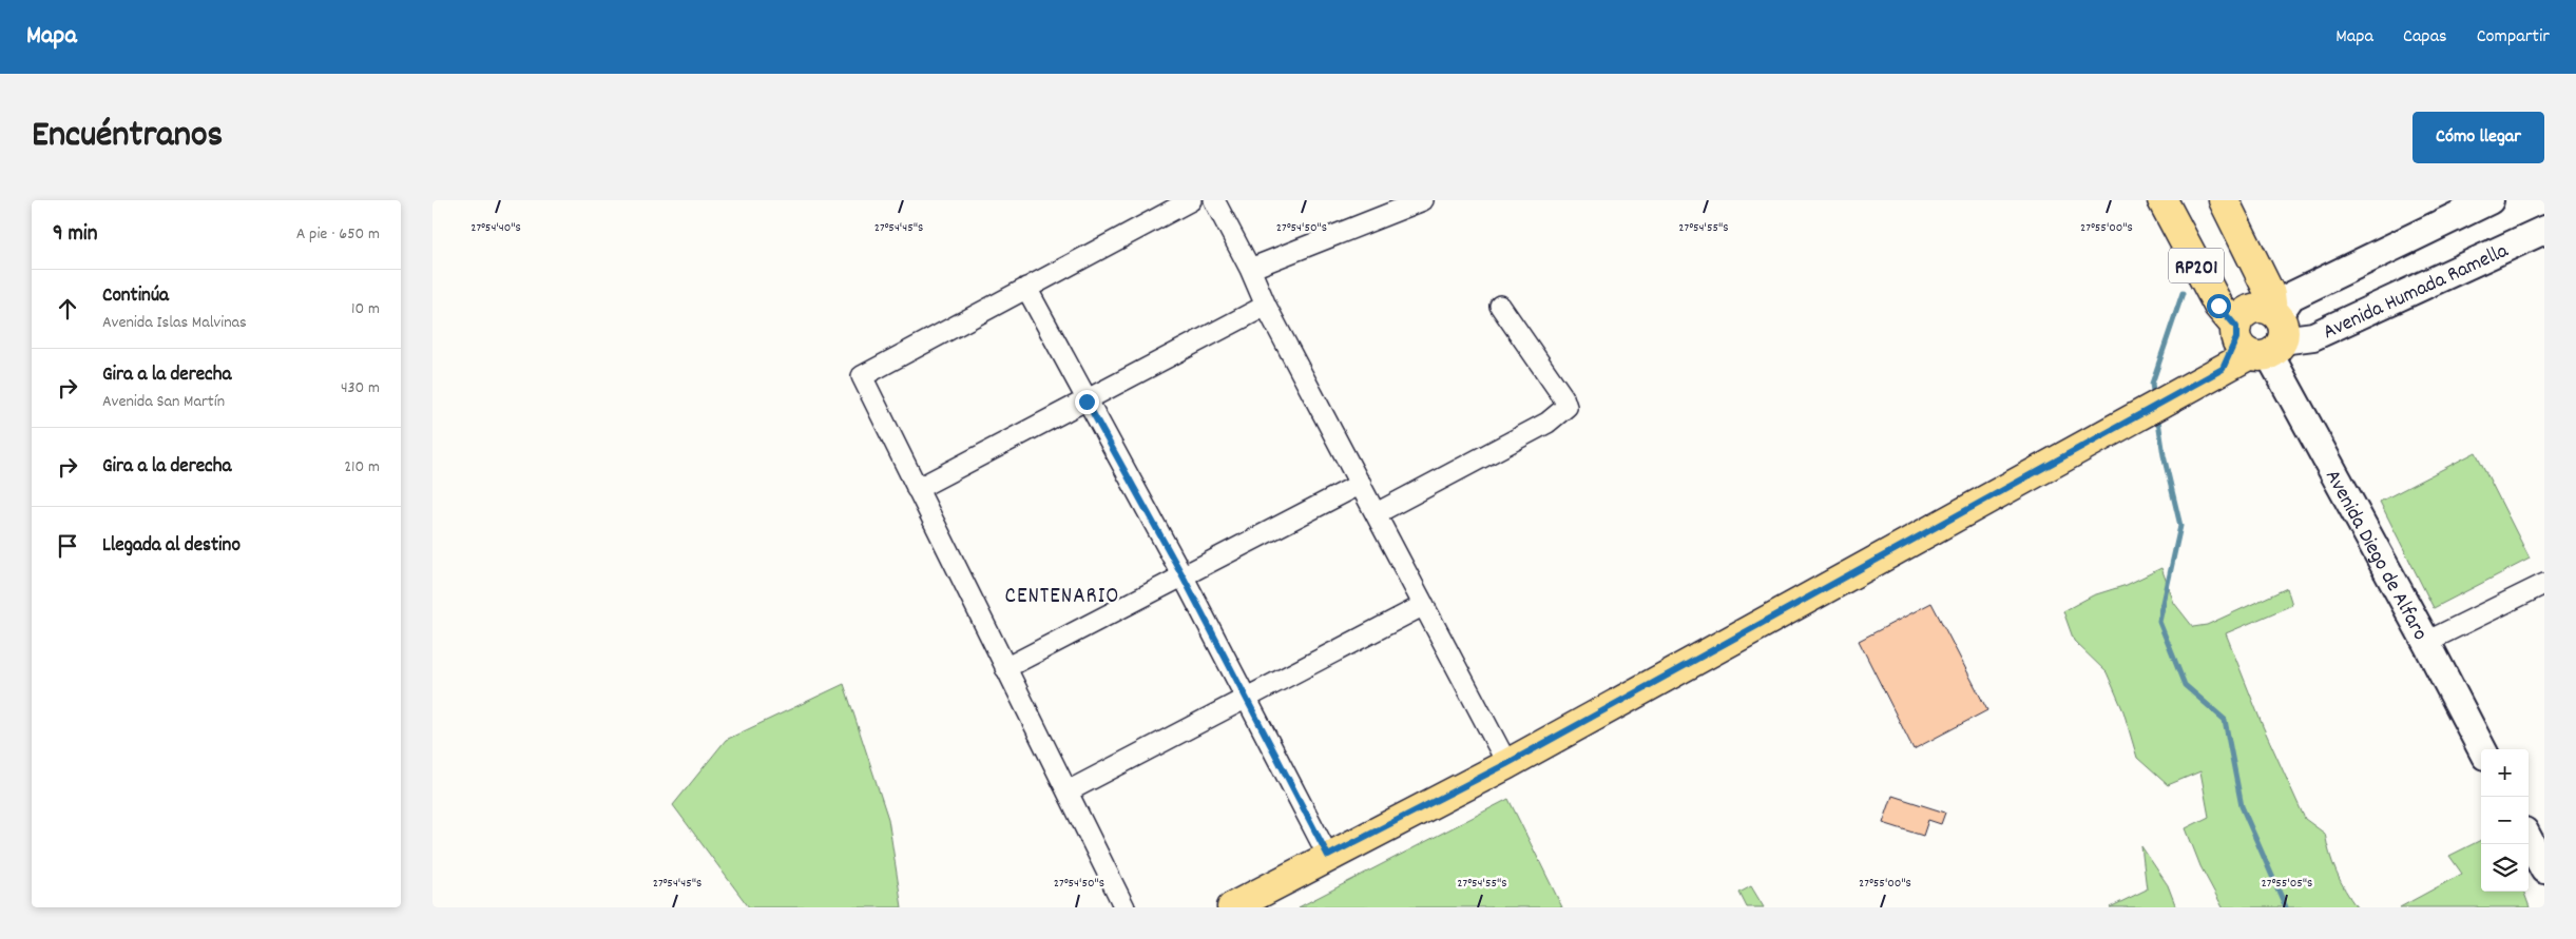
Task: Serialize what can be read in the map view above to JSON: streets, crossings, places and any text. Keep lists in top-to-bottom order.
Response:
{
  "streets": {
    "main road": ["RP201", "Avenida Humada Ramella", "Avenida Diego de Alfaro"]
  },
  "crossings": [
    ["RP201", "Avenida Humada Ramella"],
    ["RP201", "Avenida Diego de Alfaro"],
    ["Avenida Humada Ramella", "Avenida Diego de Alfaro"]
  ],
  "districts": ["CENTENARIO"],
  "page": {
    "header": "Mapa",
    "nav": ["Mapa", "Capas", "Compartir"],
    "title": "Encuéntranos",
    "buttons": "Cómo llegar",
    "heading": ["9 min", "A pie · 650 m"],
    "list": [
      ["Continúa", "Avenida Islas Malvinas", "10 m"],
      ["Gira a la derecha", "Avenida San Martín", "430 m"],
      ["Gira a la derecha", "210 m"],
      "Llegada al destino"
    ],
    "map_buttons": ["+", "−"]
  },
  "coordinates": [
    "27°54'40\"S",
    "27°54'45\"S",
    "27°54'50\"S",
    "27°54'55\"S",
    "27°55'00\"S",
    "27°55'05\"S"
  ]
}
